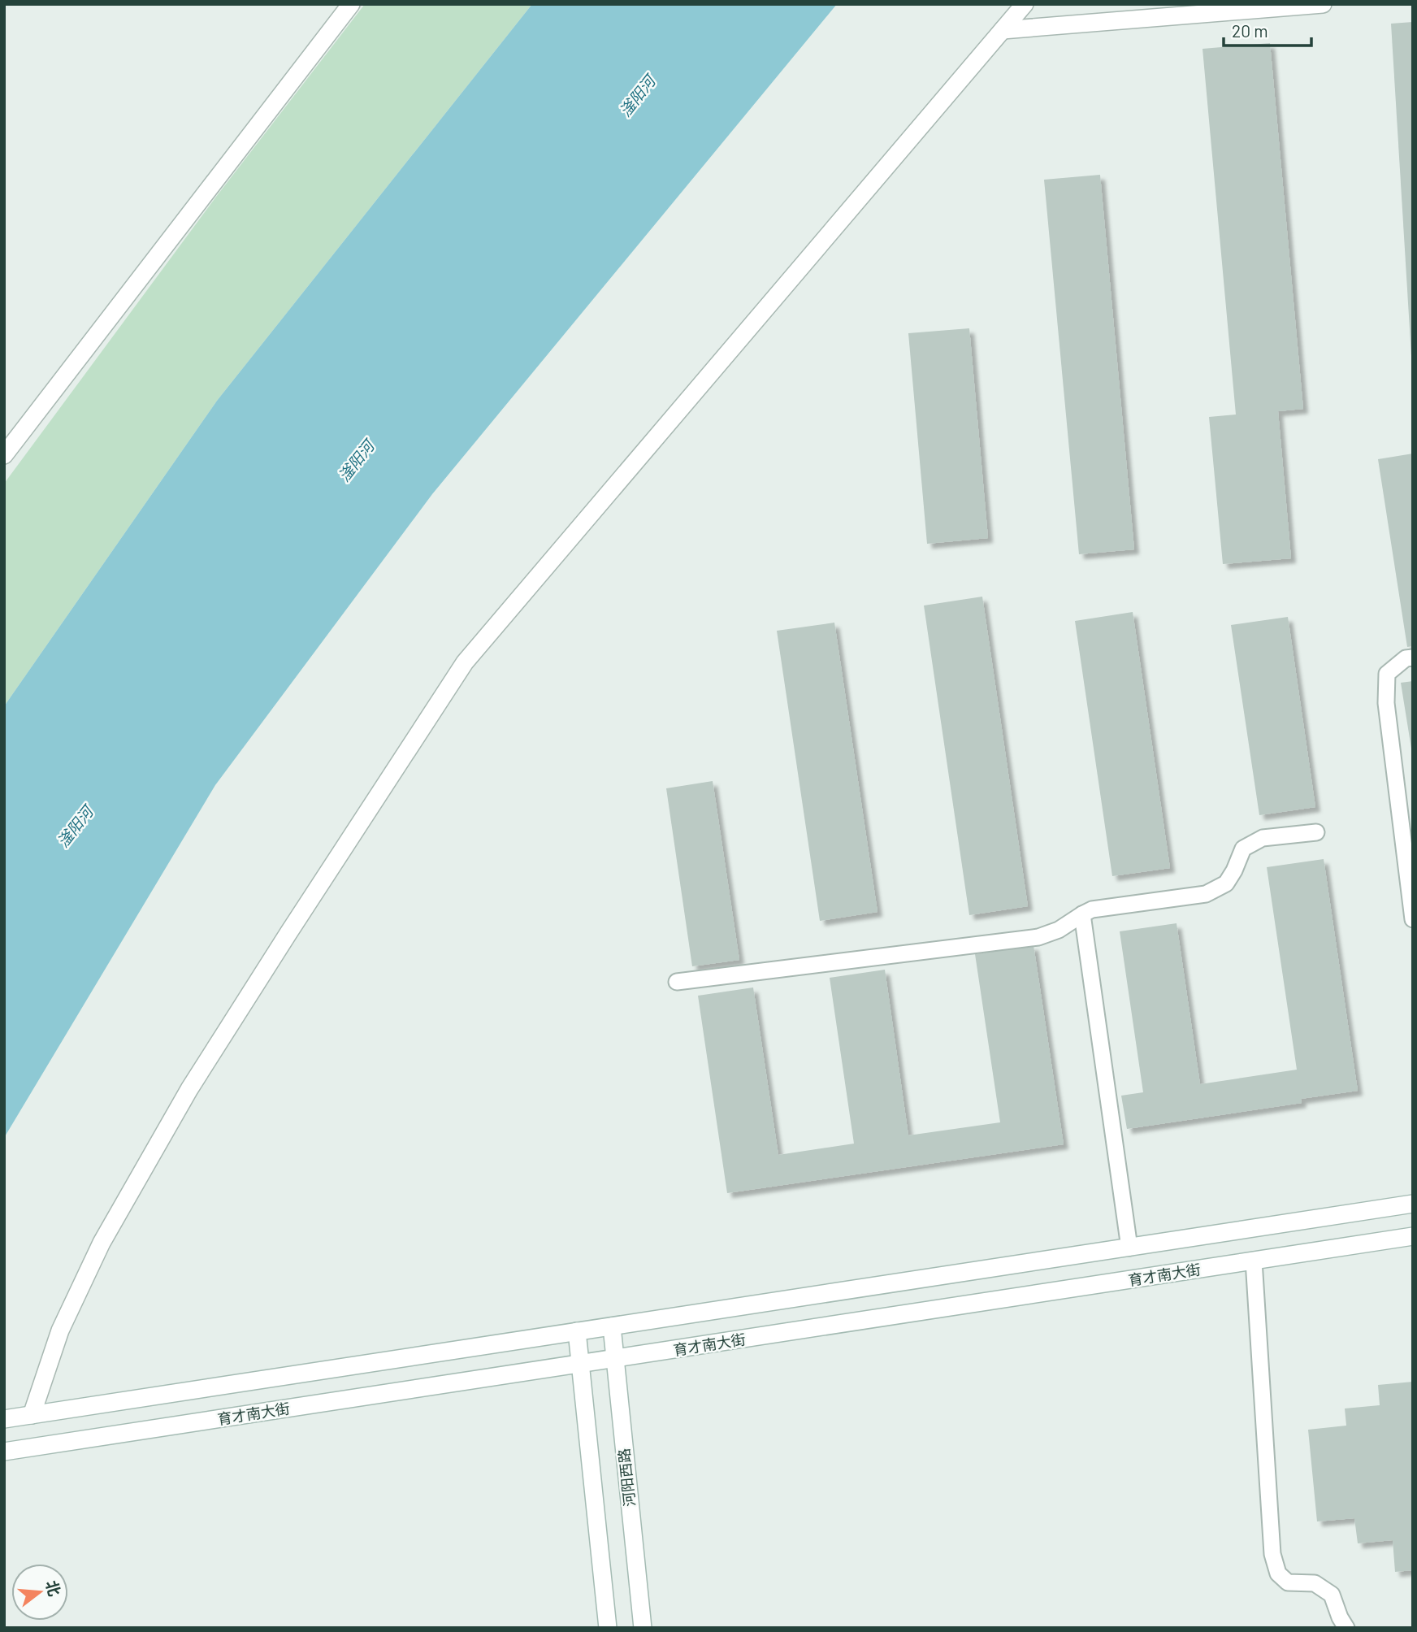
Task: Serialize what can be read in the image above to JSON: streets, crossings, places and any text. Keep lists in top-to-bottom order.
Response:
{
  "streets": {
    "main road": ["育才南大街", "河阳西路"]
  },
  "crossings": [
    ["育才南大街", "河阳西路"]
  ],
  "water": ["滏阳河"],
  "scale_bar": "20 m",
  "north": "right"
}
